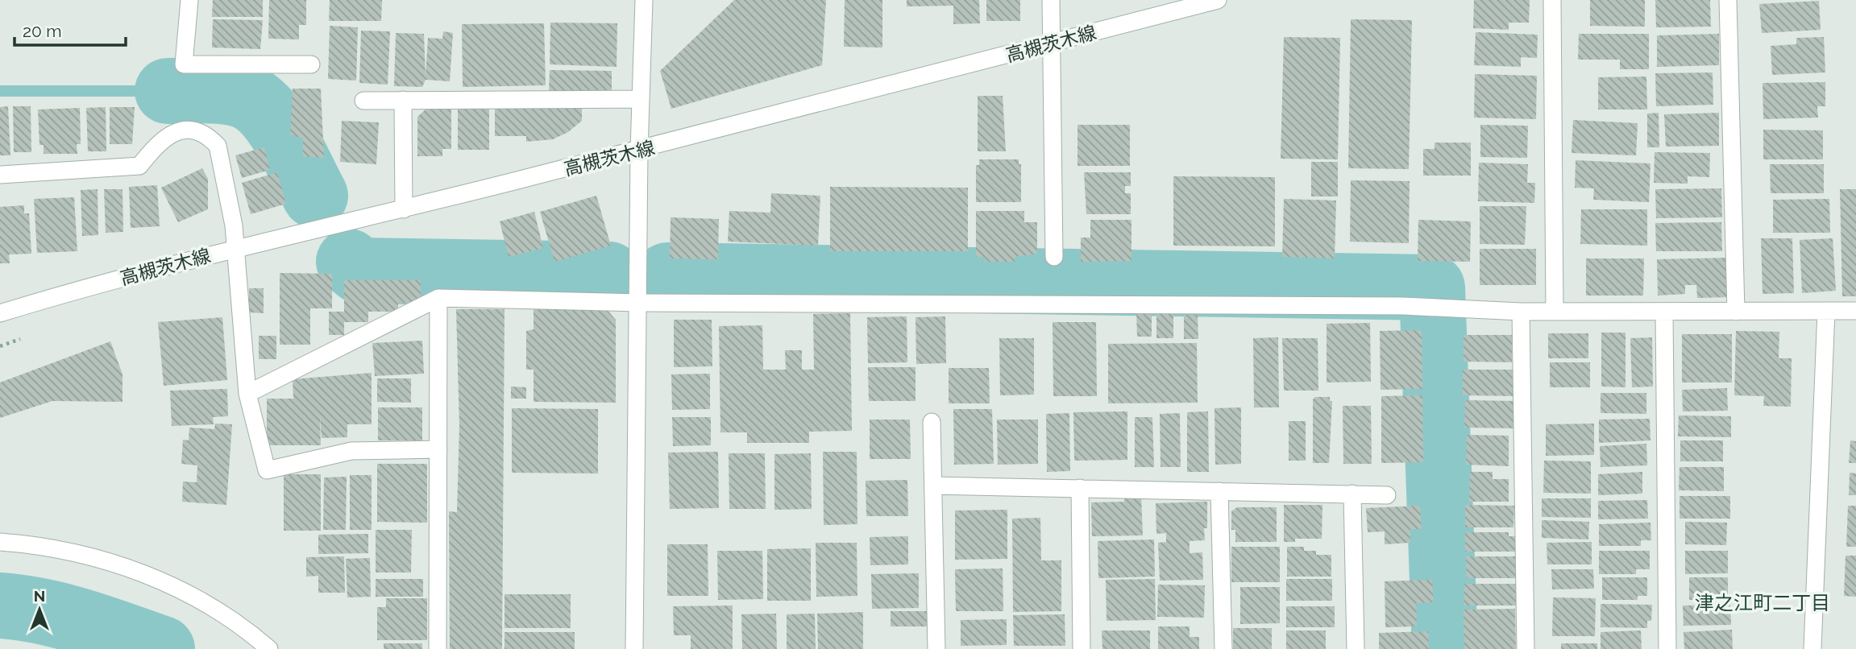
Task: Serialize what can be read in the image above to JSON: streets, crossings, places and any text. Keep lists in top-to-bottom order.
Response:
{
  "streets": {
    "street": ["高槻茨木線"]
  },
  "districts": ["津之江町二丁目"],
  "scale_bar": "20 m",
  "north": "top"
}
